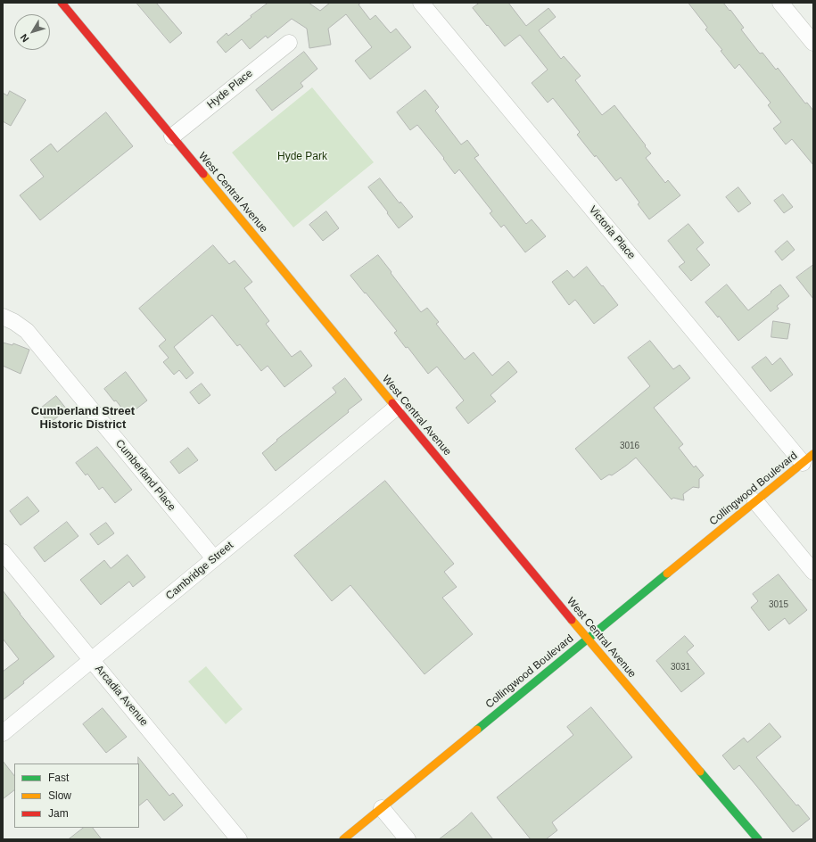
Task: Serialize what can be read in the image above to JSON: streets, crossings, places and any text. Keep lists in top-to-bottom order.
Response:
{
  "streets": {
    "main road": ["West Central Avenue", "Collingwood Boulevard"],
    "street": [
      "Hyde Place",
      "Victoria Place",
      "Cumberland Place",
      "Cambridge Street",
      "Arcadia Avenue"
    ]
  },
  "crossings": [
    ["Hyde Place", "West Central Avenue"],
    ["West Central Avenue", "Collingwood Boulevard"],
    ["West Central Avenue", "Cambridge Street"],
    ["Victoria Place", "Collingwood Boulevard"],
    ["Cumberland Place", "Cambridge Street"],
    ["Cambridge Street", "Arcadia Avenue"]
  ],
  "districts": ["Cumberland Street Historic District"],
  "parks": ["Hyde Park"],
  "house_numbers": ["3016", "3015", "3031"],
  "legend": ["Fast", "Slow", "Jam"],
  "north": "bottom left"
}
